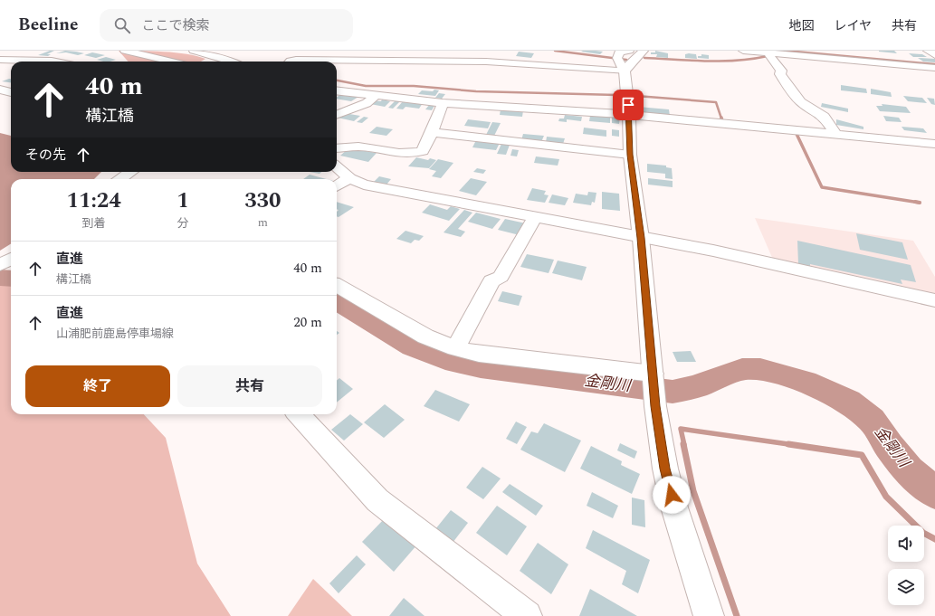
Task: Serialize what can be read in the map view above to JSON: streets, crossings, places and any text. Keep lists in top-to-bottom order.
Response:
{
  "water": ["金剛川"],
  "page": {
    "header": "Beeline",
    "search": "ここで検索",
    "nav": ["地図", "レイヤ", "共有"],
    "turn": ["40 m", "構江橋"],
    "then": "その先",
    "eta": [
      "11:24",
      "到着",
      "1",
      "分",
      "330",
      "m"
    ],
    "list": [
      {
        "name": "直進",
        "note": "構江橋",
        "value": "40 m"
      },
      {
        "name": "直進",
        "note": "山浦肥前鹿島停車場線",
        "value": "20 m"
      }
    ],
    "buttons": ["終了", "共有"]
  }
}
